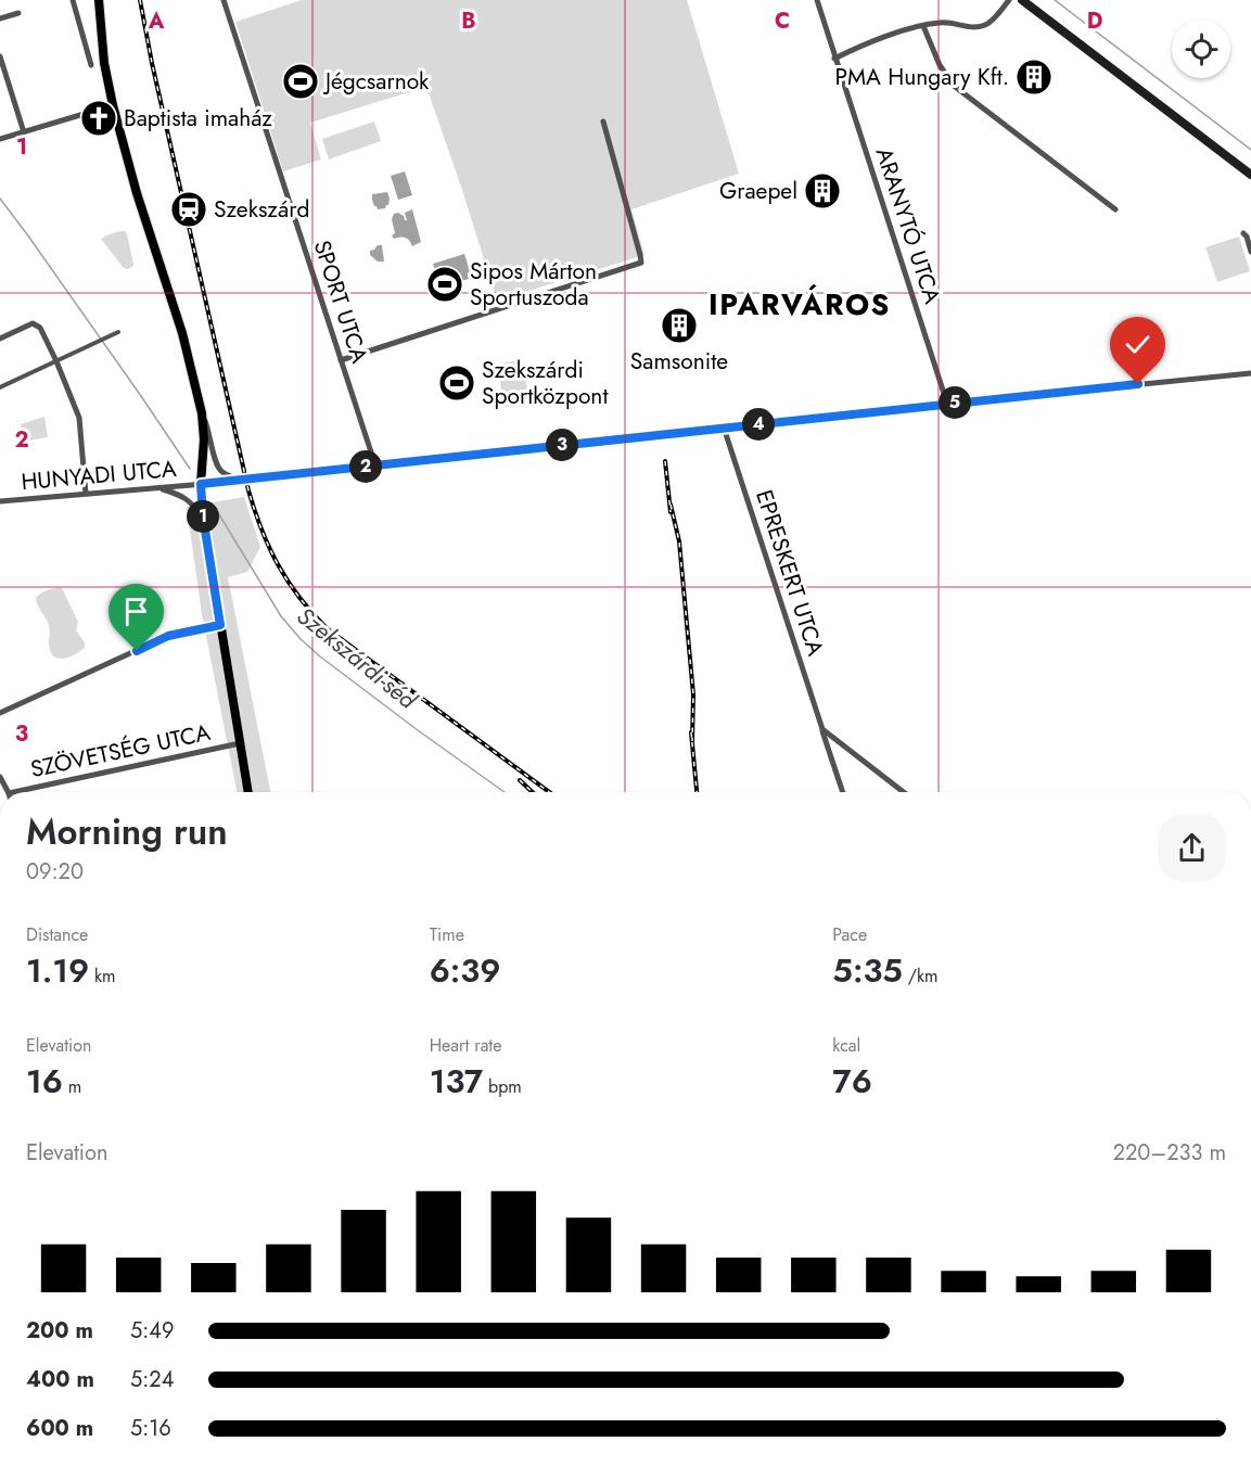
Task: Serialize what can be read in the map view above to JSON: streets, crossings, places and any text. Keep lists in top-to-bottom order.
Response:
{
  "streets": {
    "street": [
      "ARANYTÓ UTCA",
      "SPORT UTCA",
      "HUNYADI UTCA",
      "EPRESKERT UTCA",
      "SZÖVETSÉG UTCA"
    ]
  },
  "crossings": [
    ["ARANYTÓ UTCA", "HUNYADI UTCA"],
    ["SPORT UTCA", "HUNYADI UTCA"],
    ["HUNYADI UTCA", "EPRESKERT UTCA"]
  ],
  "districts": ["IPARVÁROS"],
  "water": ["Szekszárdi-séd"],
  "places": {
    "building": ["PMA Hungary Kft.", "Graepel", "Samsonite"],
    "sports": ["Jégcsarnok", "Sipos Márton Sportuszoda", "Szekszárdi Sportközpont"],
    "church": ["Baptista imaház"],
    "station": ["Szekszárd"]
  },
  "page": {
    "pins": [
      "5",
      "4",
      "3",
      "2",
      "1"
    ],
    "heading": ["Morning run", "09:20"],
    "stats": [
      ["Distance", "1.19 km"],
      ["Time", "6:39"],
      ["Pace", "5:35 /km"],
      ["Elevation", "16 m"],
      ["Heart rate", "137 bpm"],
      ["kcal", "76"]
    ],
    "chart": ["Elevation", "220–233 m"],
    "list": [
      {
        "name": "200 m",
        "note": "5:49"
      },
      {
        "name": "400 m",
        "note": "5:24"
      },
      {
        "name": "600 m",
        "note": "5:16"
      }
    ]
  },
  "grid": {
    "columns": [
      "A",
      "B",
      "C",
      "D"
    ],
    "rows": ["1", "2", "3"]
  }
}
